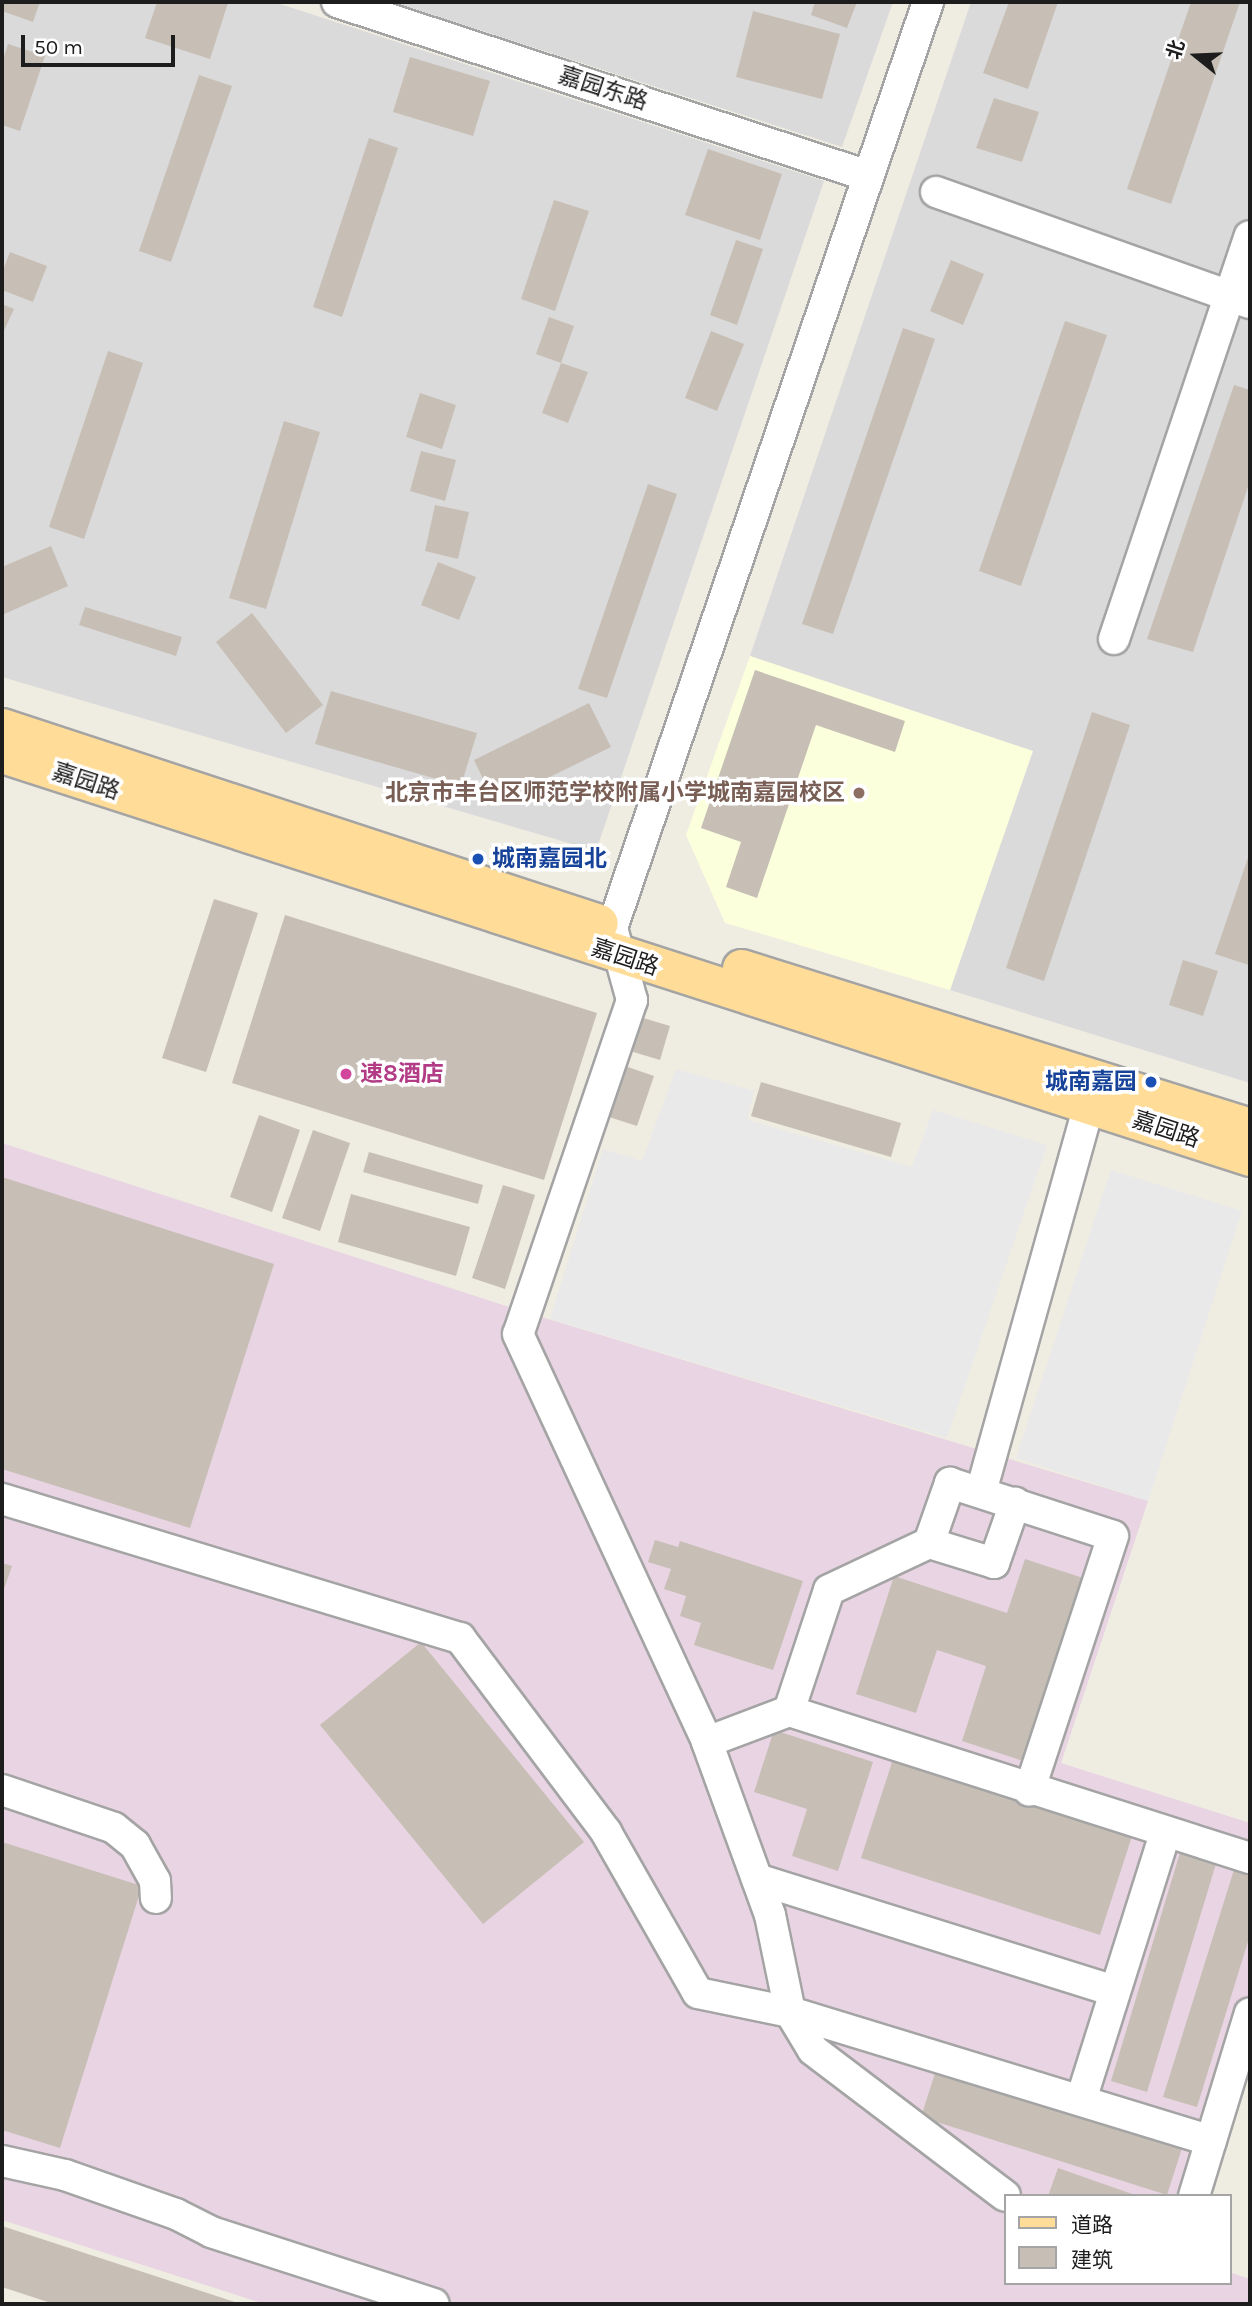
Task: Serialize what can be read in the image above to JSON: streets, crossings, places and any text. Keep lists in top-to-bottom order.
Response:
{
  "streets": {
    "main road": ["嘉园路"],
    "street": ["嘉园东路"]
  },
  "places": [
    "北京市丰台区师范学校附属小学城南嘉园校区",
    "城南嘉园北",
    "速8酒店",
    "城南嘉园"
  ],
  "legend": ["道路", "建筑"],
  "scale_bar": "50 m",
  "north": "left"
}
